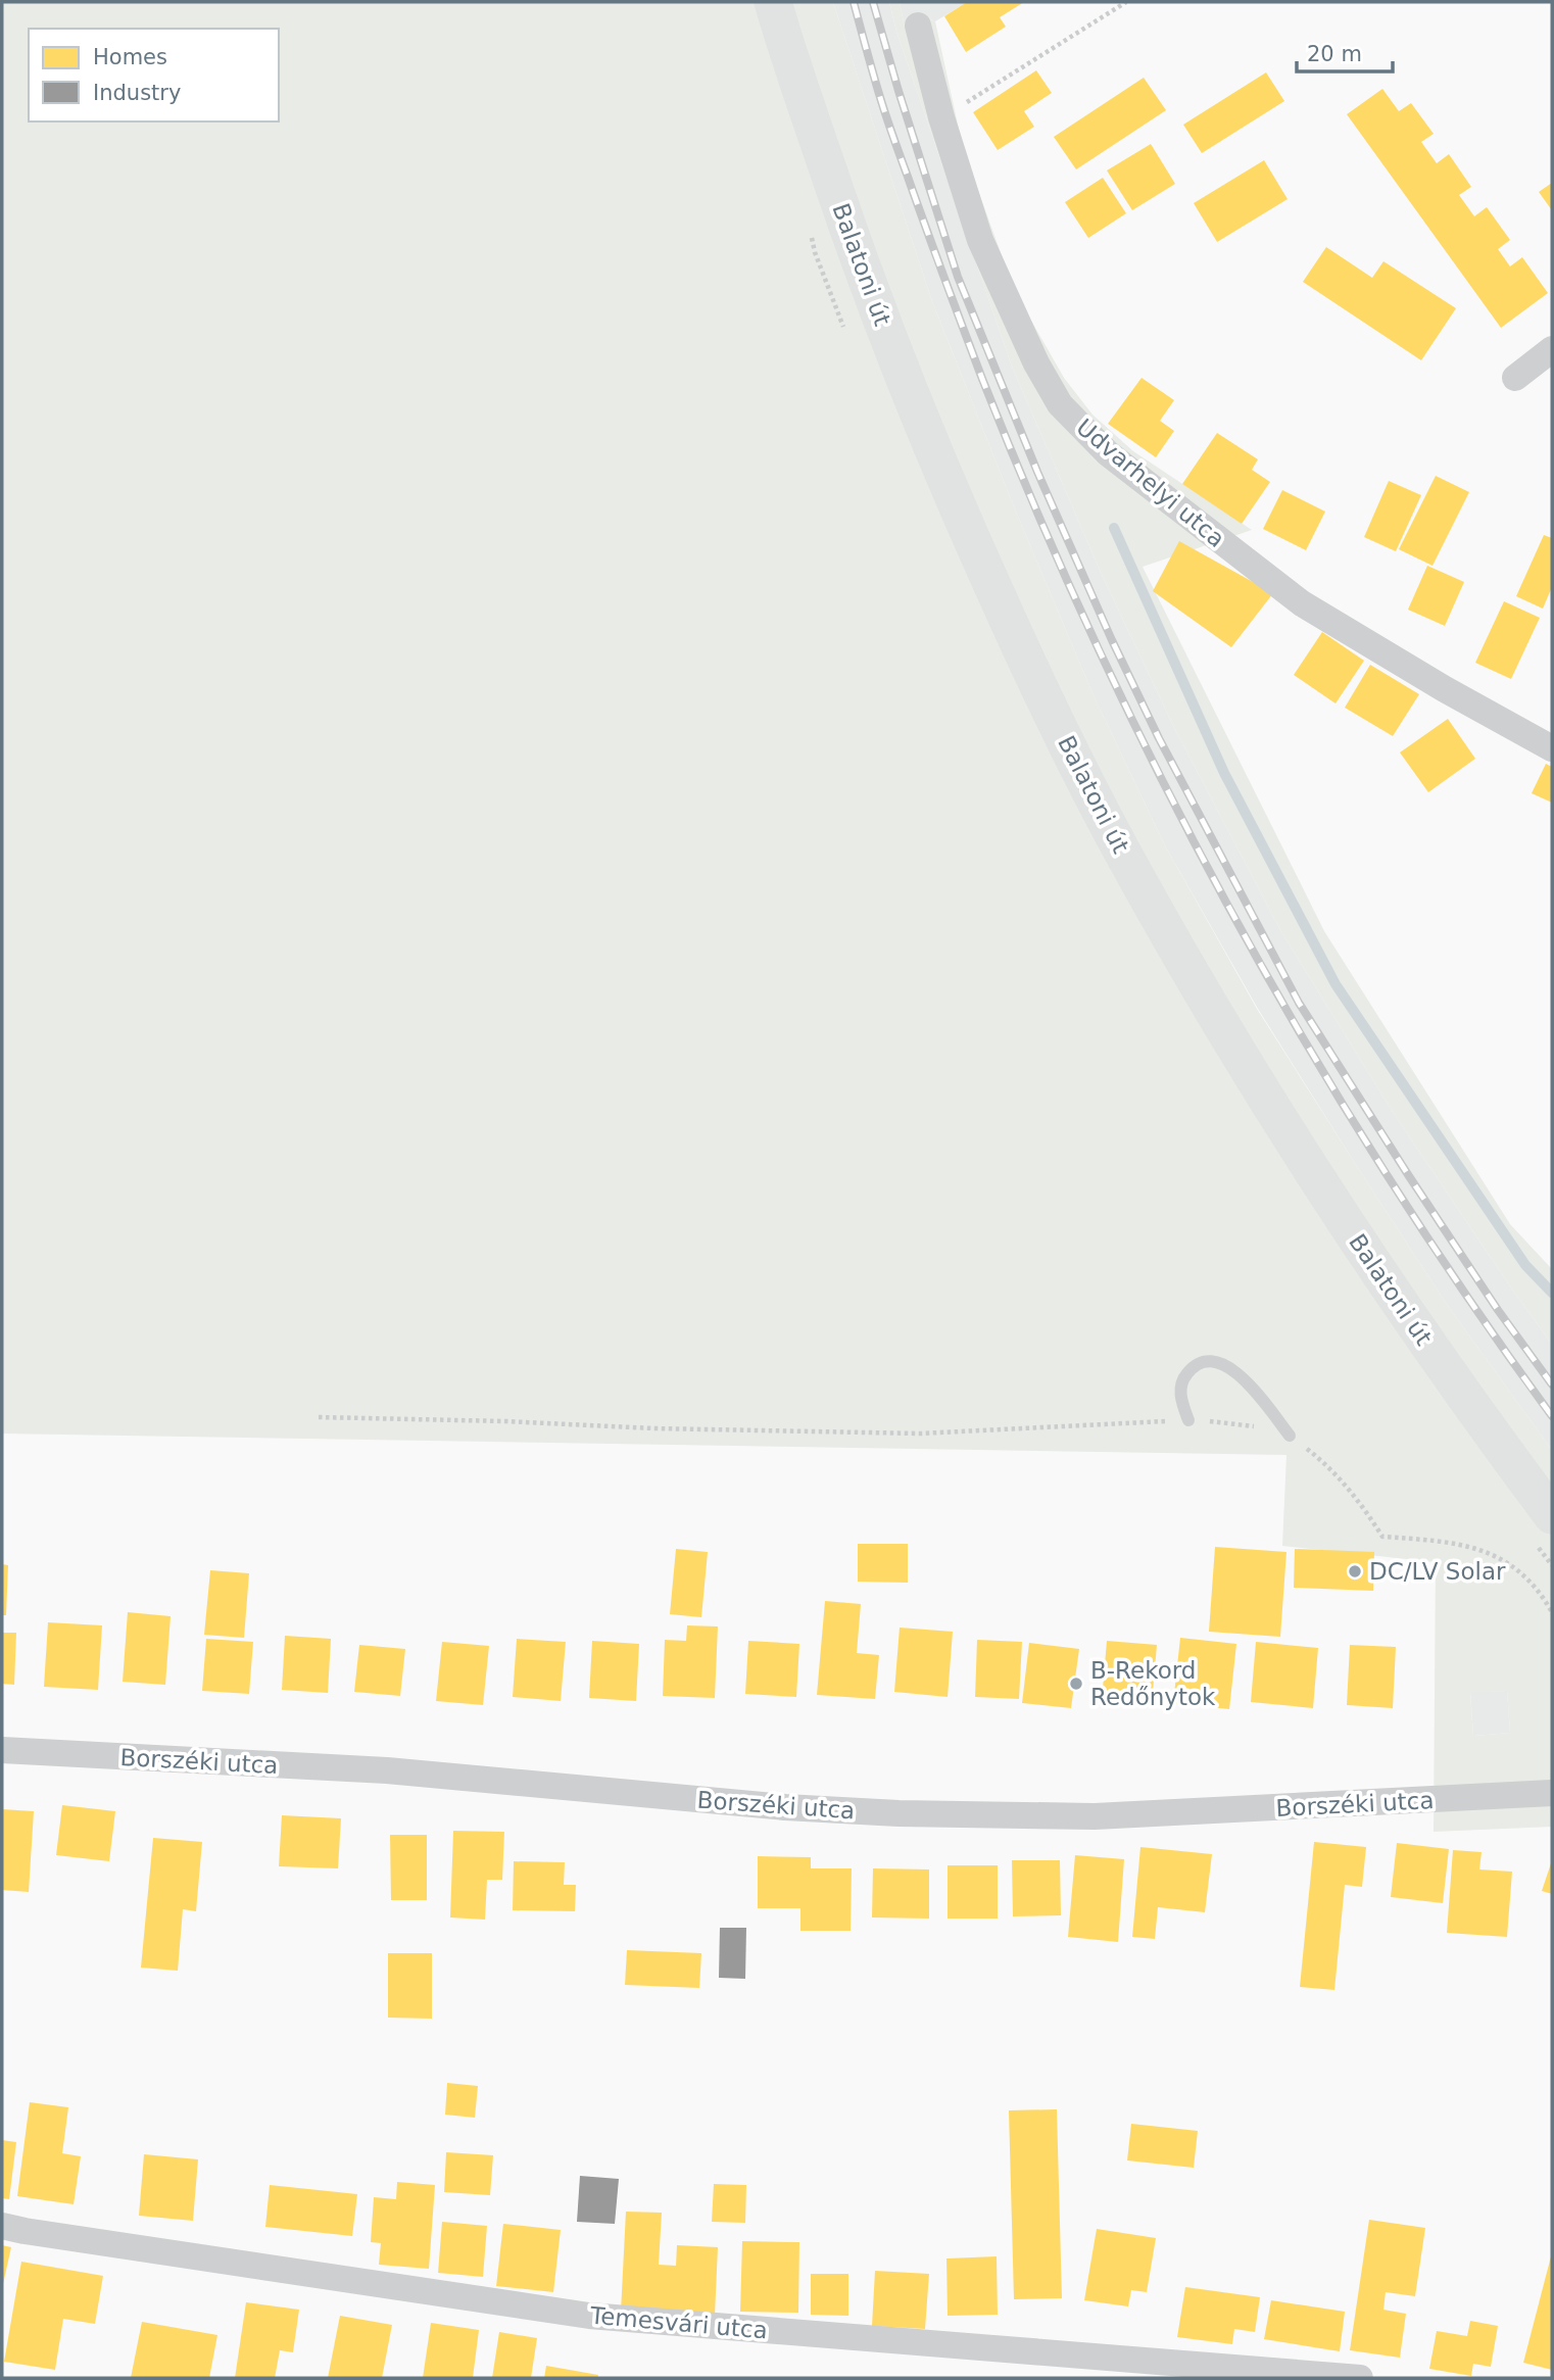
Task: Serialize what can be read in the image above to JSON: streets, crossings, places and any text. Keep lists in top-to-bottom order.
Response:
{
  "streets": {
    "main road": ["Balatoni út"],
    "street": ["Udvarhelyi utca", "Borszéki utca", "Temesvári utca"]
  },
  "places": ["DC/LV Solar", "B-Rekord Redőnytok"],
  "legend": ["Homes", "Industry"],
  "scale_bar": "20 m"
}
